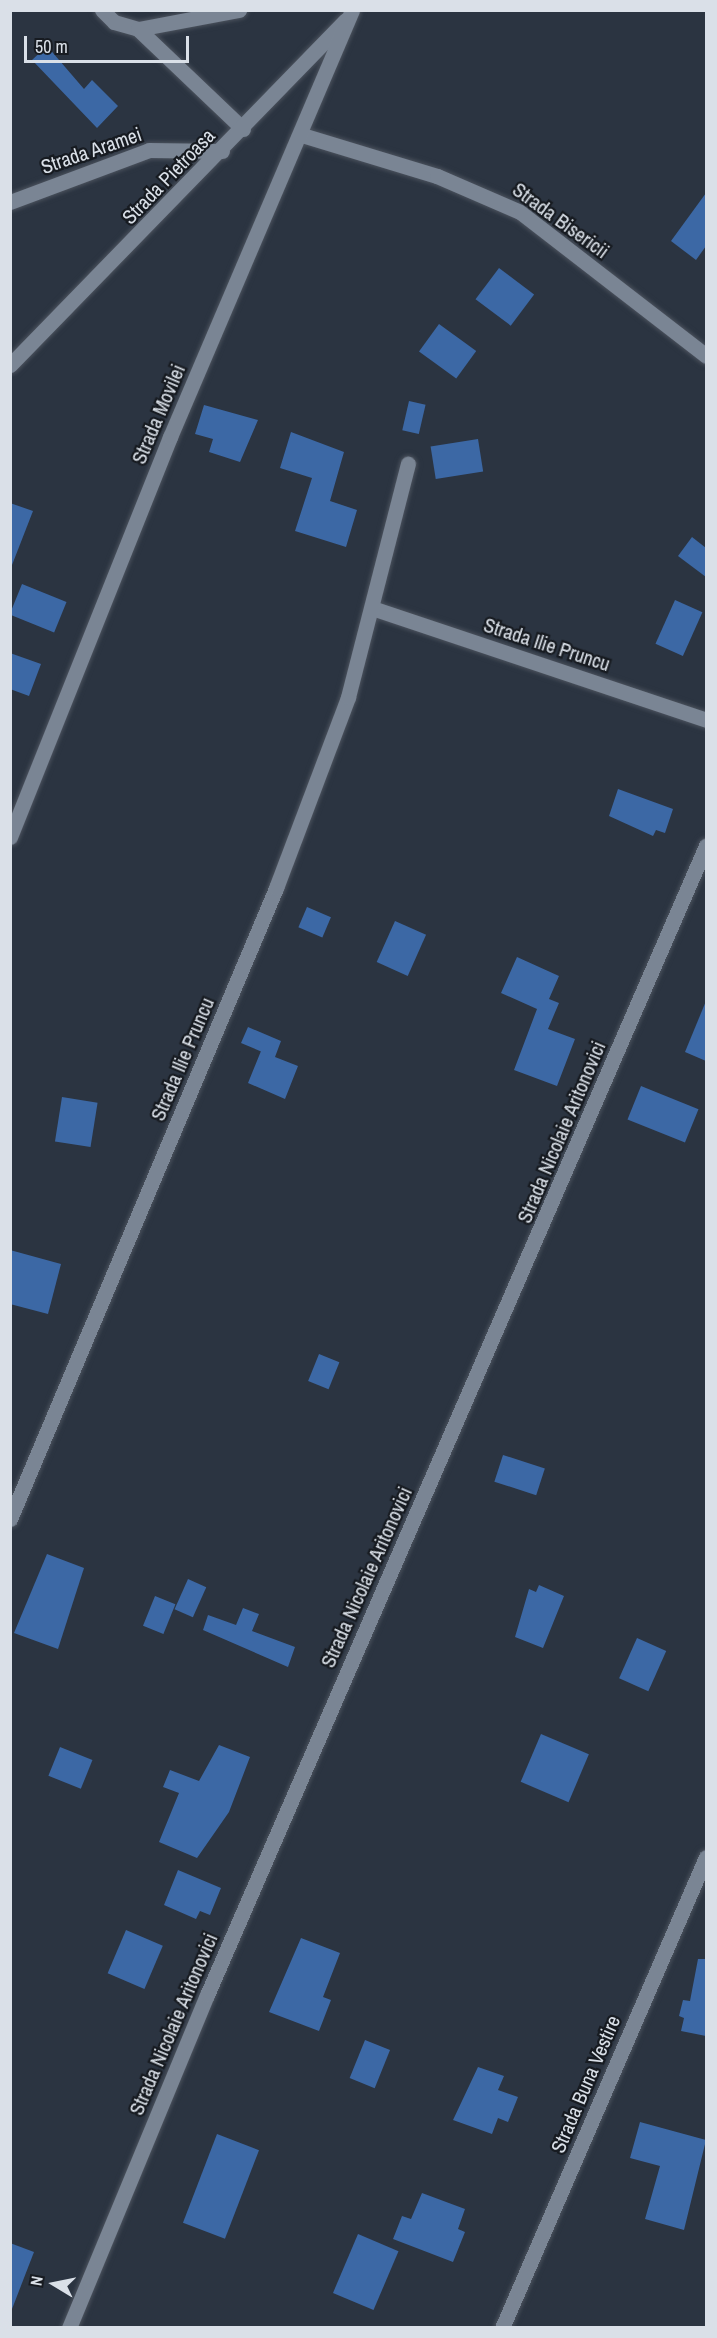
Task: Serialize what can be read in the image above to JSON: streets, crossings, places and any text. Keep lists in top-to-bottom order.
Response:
{
  "streets": {
    "street": [
      "Strada Aramei",
      "Strada Pietroasa",
      "Strada Bisericii",
      "Strada Movilei",
      "Strada Ilie Pruncu",
      "Strada Nicolaie Aritonovici",
      "Strada Buna Vestire"
    ]
  },
  "crossings": [
    ["Strada Aramei", "Strada Pietroasa"],
    ["Strada Pietroasa", "Strada Movilei"],
    ["Strada Bisericii", "Strada Movilei"]
  ],
  "scale_bar": "50 m",
  "north": "left"
}
